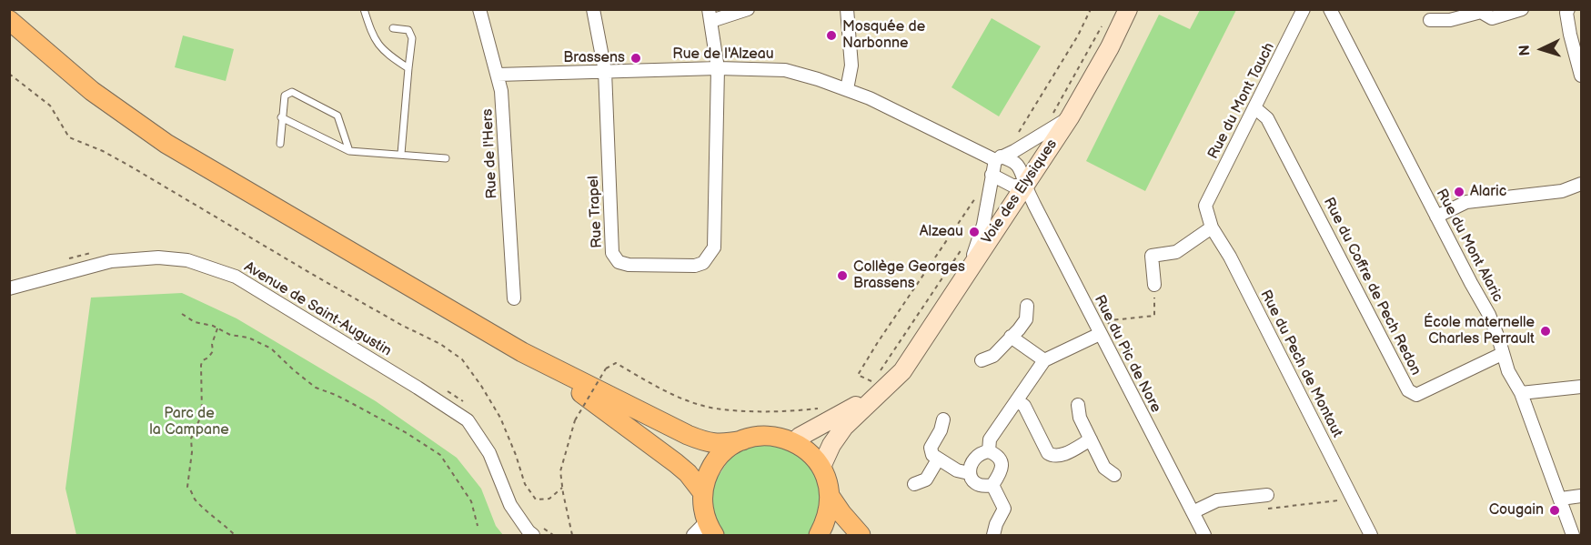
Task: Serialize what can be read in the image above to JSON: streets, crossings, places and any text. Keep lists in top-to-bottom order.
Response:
{
  "streets": {
    "street": [
      "Rue de l'Alzeau",
      "Rue du Mont Tauch",
      "Rue de l'Hers",
      "Voie des Elysiques",
      "Rue Trapel",
      "Rue du Mont Alaric",
      "Rue du Coffre de Pech Redon",
      "Avenue de Saint-Augustin",
      "Rue du Pic de Nore",
      "Rue du Pech de Montaut"
    ]
  },
  "crossings": [
    ["Rue de l'Alzeau", "Rue de l'Hers"],
    ["Rue de l'Alzeau", "Voie des Elysiques"],
    ["Rue de l'Alzeau", "Rue Trapel"],
    ["Rue de l'Alzeau", "Rue du Pic de Nore"],
    ["Rue du Mont Tauch", "Rue du Coffre de Pech Redon"],
    ["Rue du Mont Tauch", "Rue du Pech de Montaut"],
    ["Voie des Elysiques", "Rue du Pic de Nore"],
    ["Rue du Mont Alaric", "Rue du Coffre de Pech Redon"]
  ],
  "parks": ["Parc de la Campane"],
  "places": [
    "Mosquée de Narbonne",
    "Brassens",
    "Alaric",
    "Alzeau",
    "Collège Georges Brassens",
    "École maternelle Charles Perrault",
    "Cougain"
  ],
  "north": "left"
}
